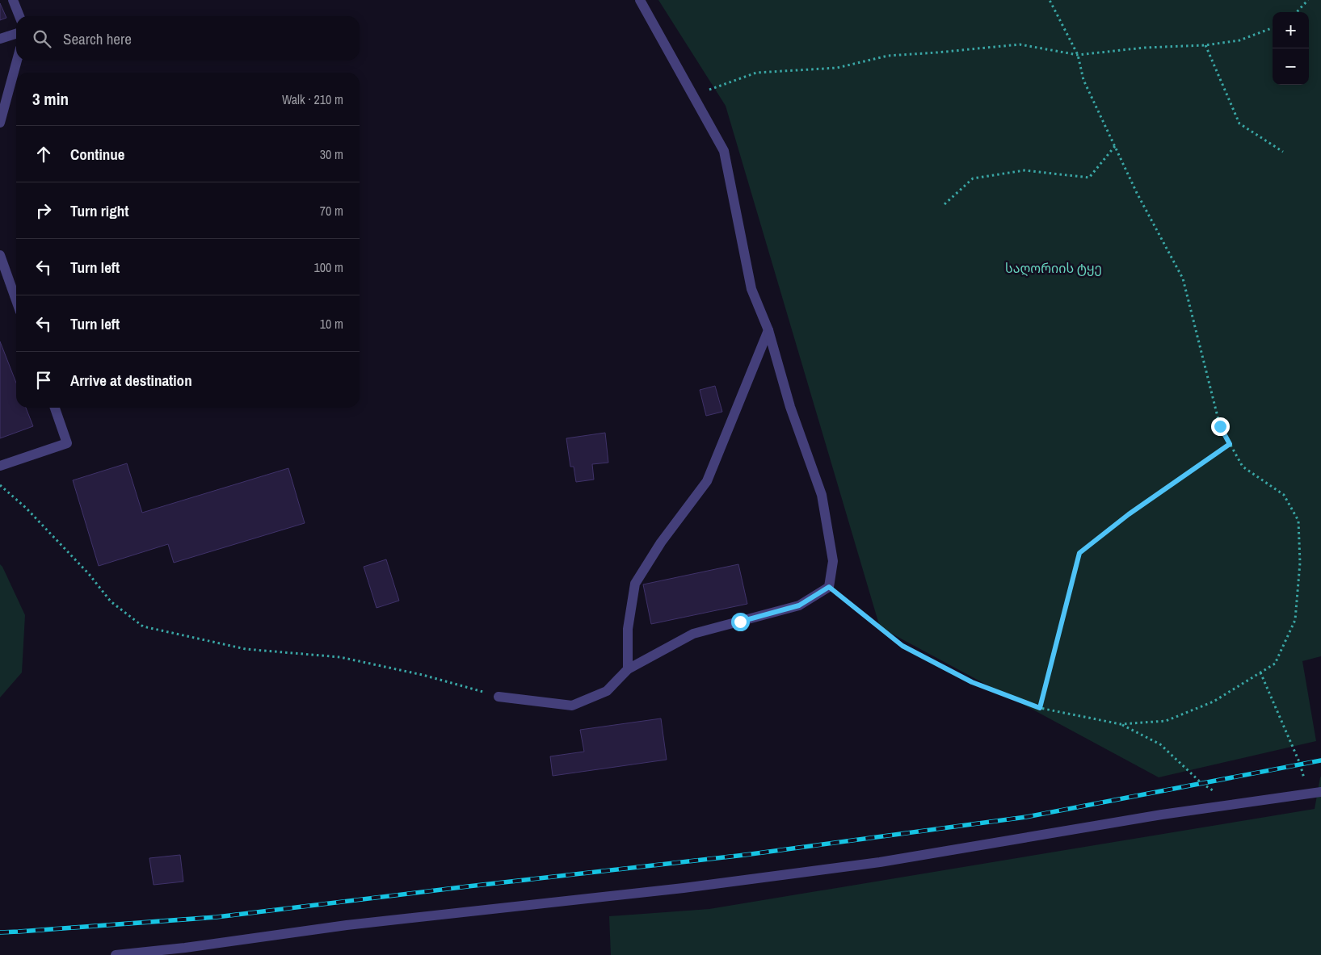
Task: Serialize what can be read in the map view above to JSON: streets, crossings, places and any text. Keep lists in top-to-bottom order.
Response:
{
  "parks": ["საღორიის ტყე"],
  "page": {
    "map_buttons": ["+", "−"],
    "search": "Search here",
    "heading": ["3 min", "Walk · 210 m"],
    "list": [
      ["Continue", "30 m"],
      ["Turn right", "70 m"],
      ["Turn left", "100 m"],
      ["Turn left", "10 m"],
      "Arrive at destination"
    ]
  }
}
